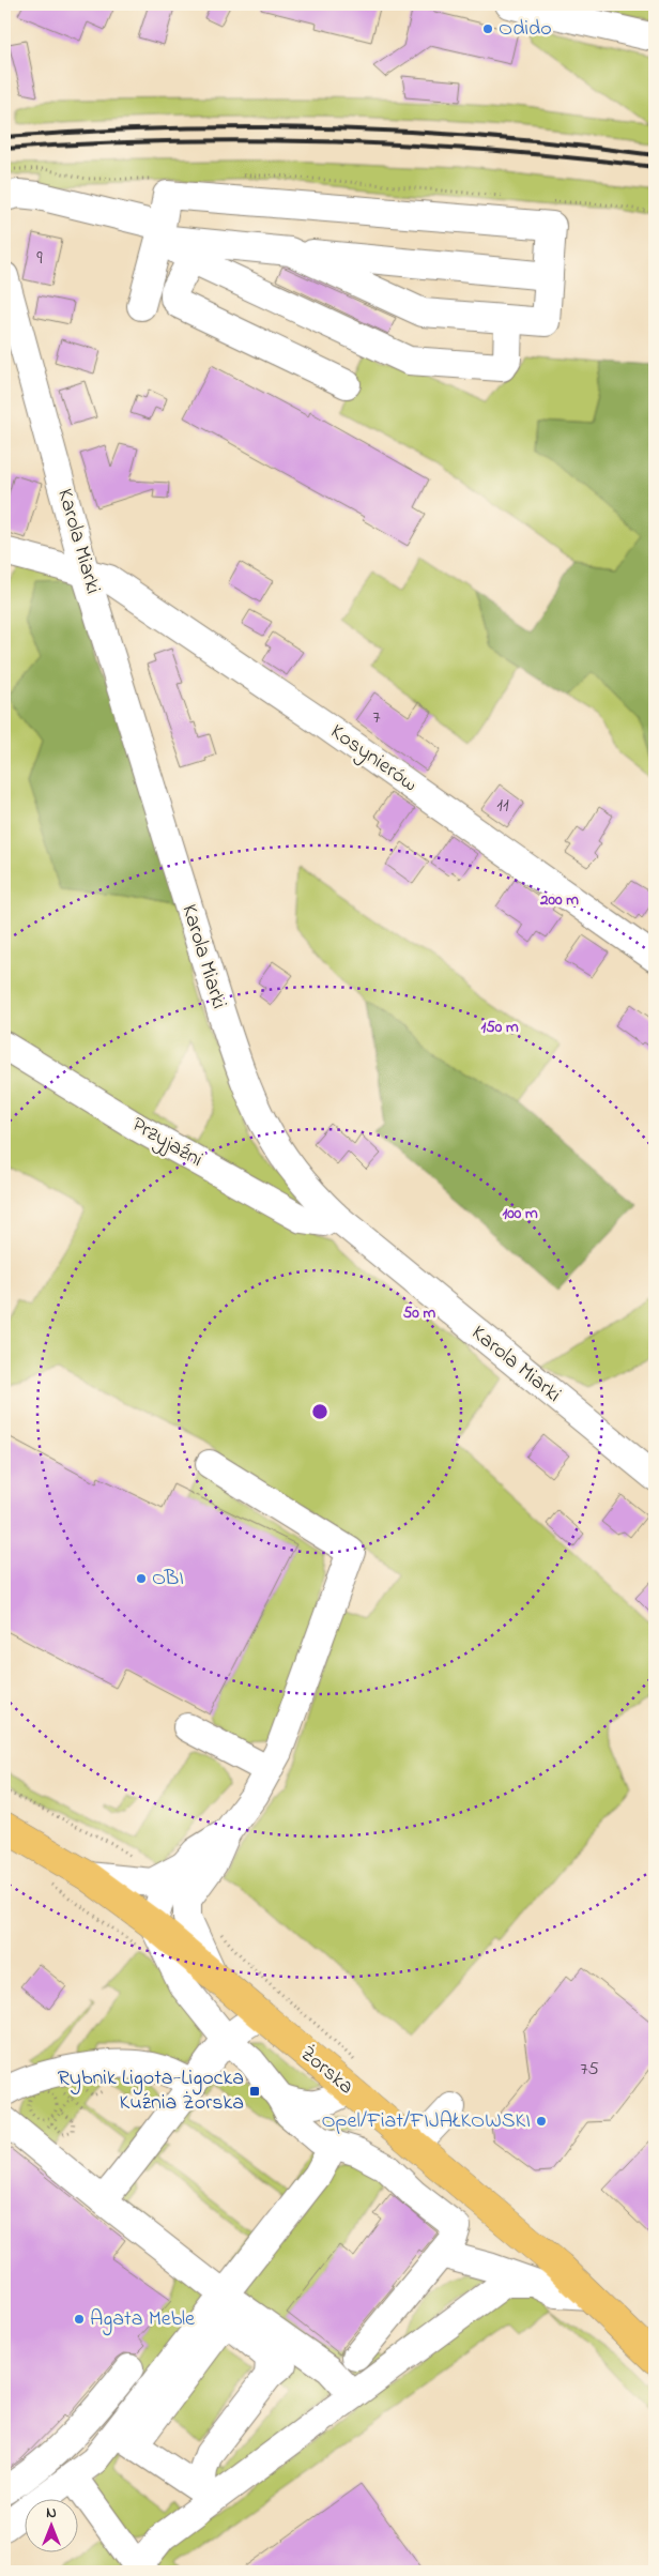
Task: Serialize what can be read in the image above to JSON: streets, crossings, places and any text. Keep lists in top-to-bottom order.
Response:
{
  "streets": {
    "main road": ["Żorska"],
    "street": ["Karola Miarki", "Kosynierów", "Przyjaźni"]
  },
  "crossings": [
    ["Karola Miarki", "Kosynierów"],
    ["Karola Miarki", "Przyjaźni"]
  ],
  "places": {
    "other": [
      "Odido",
      "OBI",
      "Opel/Fiat/FIJAŁKOWSKI",
      "Agata Meble"
    ],
    "transit": ["Rybnik Ligota-Ligocka Kuźnia Żorska"]
  },
  "house_numbers": [
    "9",
    "7",
    "11",
    "75"
  ],
  "north": "top",
  "rings": [
    "200 m",
    "150 m",
    "100 m",
    "50 m"
  ]
}
